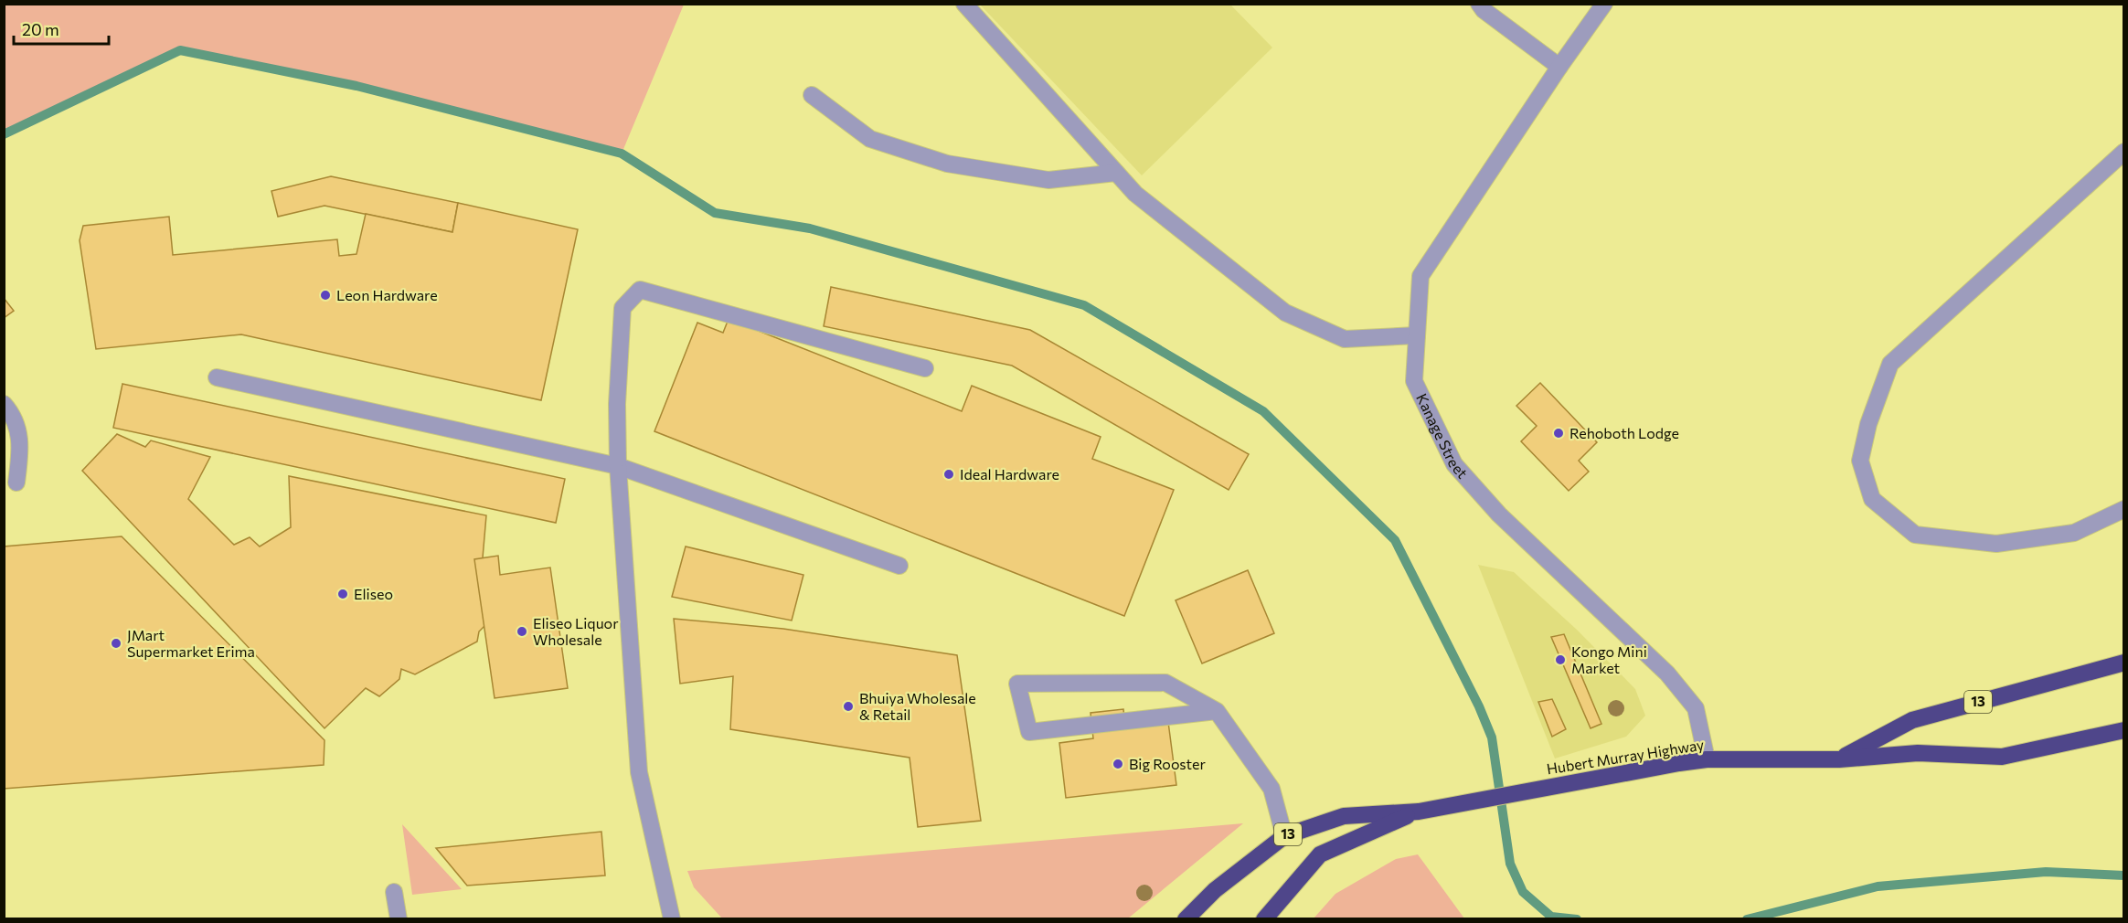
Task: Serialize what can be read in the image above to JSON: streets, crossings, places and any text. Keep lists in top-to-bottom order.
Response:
{
  "streets": {
    "highway": ["13", "Hubert Murray Highway"],
    "street": ["Kanage Street"]
  },
  "crossings": [
    ["Kanage Street", "Hubert Murray Highway"]
  ],
  "places": [
    "Leon Hardware",
    "Rehoboth Lodge",
    "Ideal Hardware",
    "Eliseo",
    "Eliseo Liquor Wholesale",
    "JMart Supermarket Erima",
    "Kongo Mini Market",
    "Bhuiya Wholesale & Retail",
    "Big Rooster"
  ],
  "scale_bar": "20 m"
}
